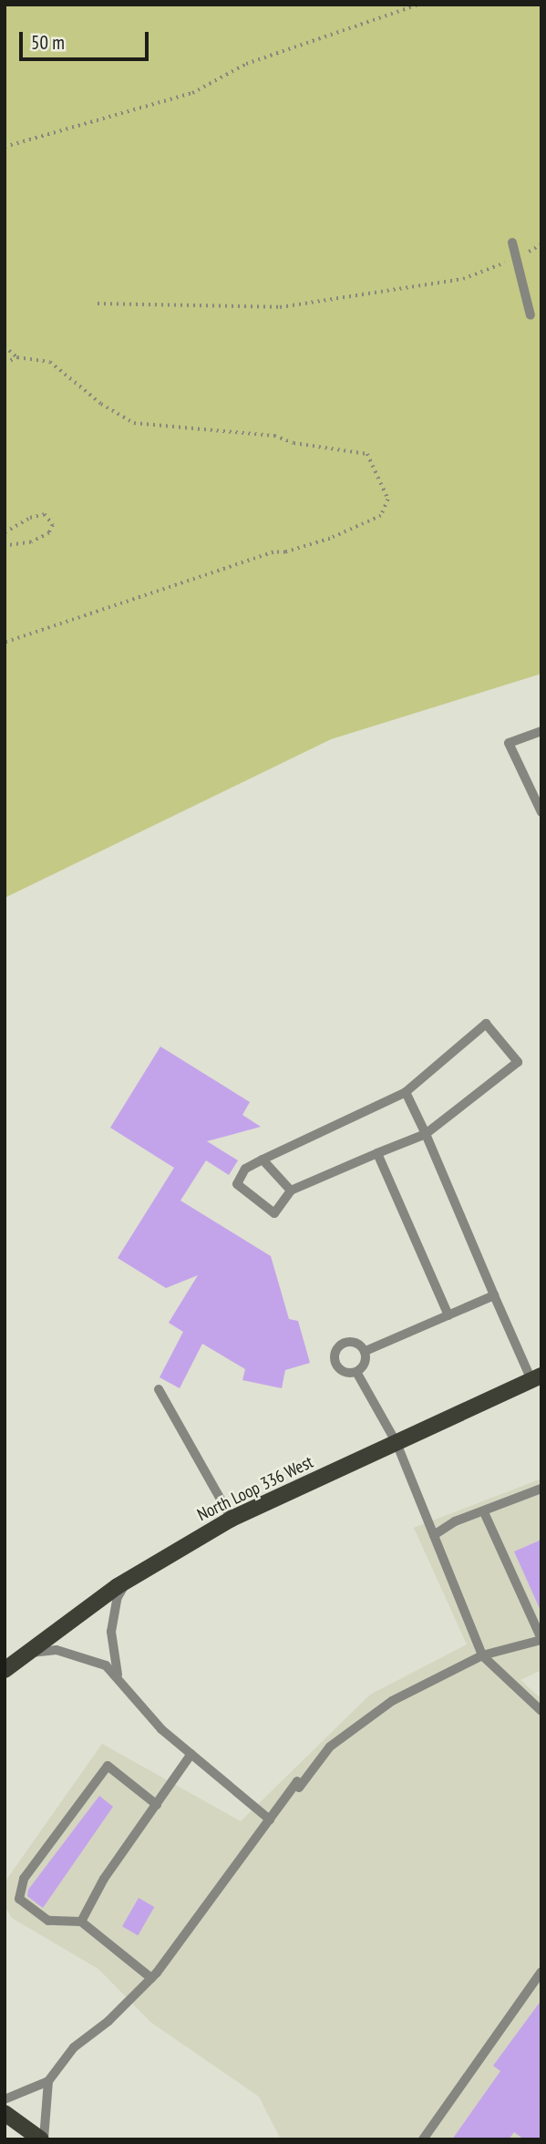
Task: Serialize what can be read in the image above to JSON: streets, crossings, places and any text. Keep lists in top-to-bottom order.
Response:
{
  "streets": {
    "main road": ["North Loop 336 West"]
  },
  "scale_bar": "50 m"
}
